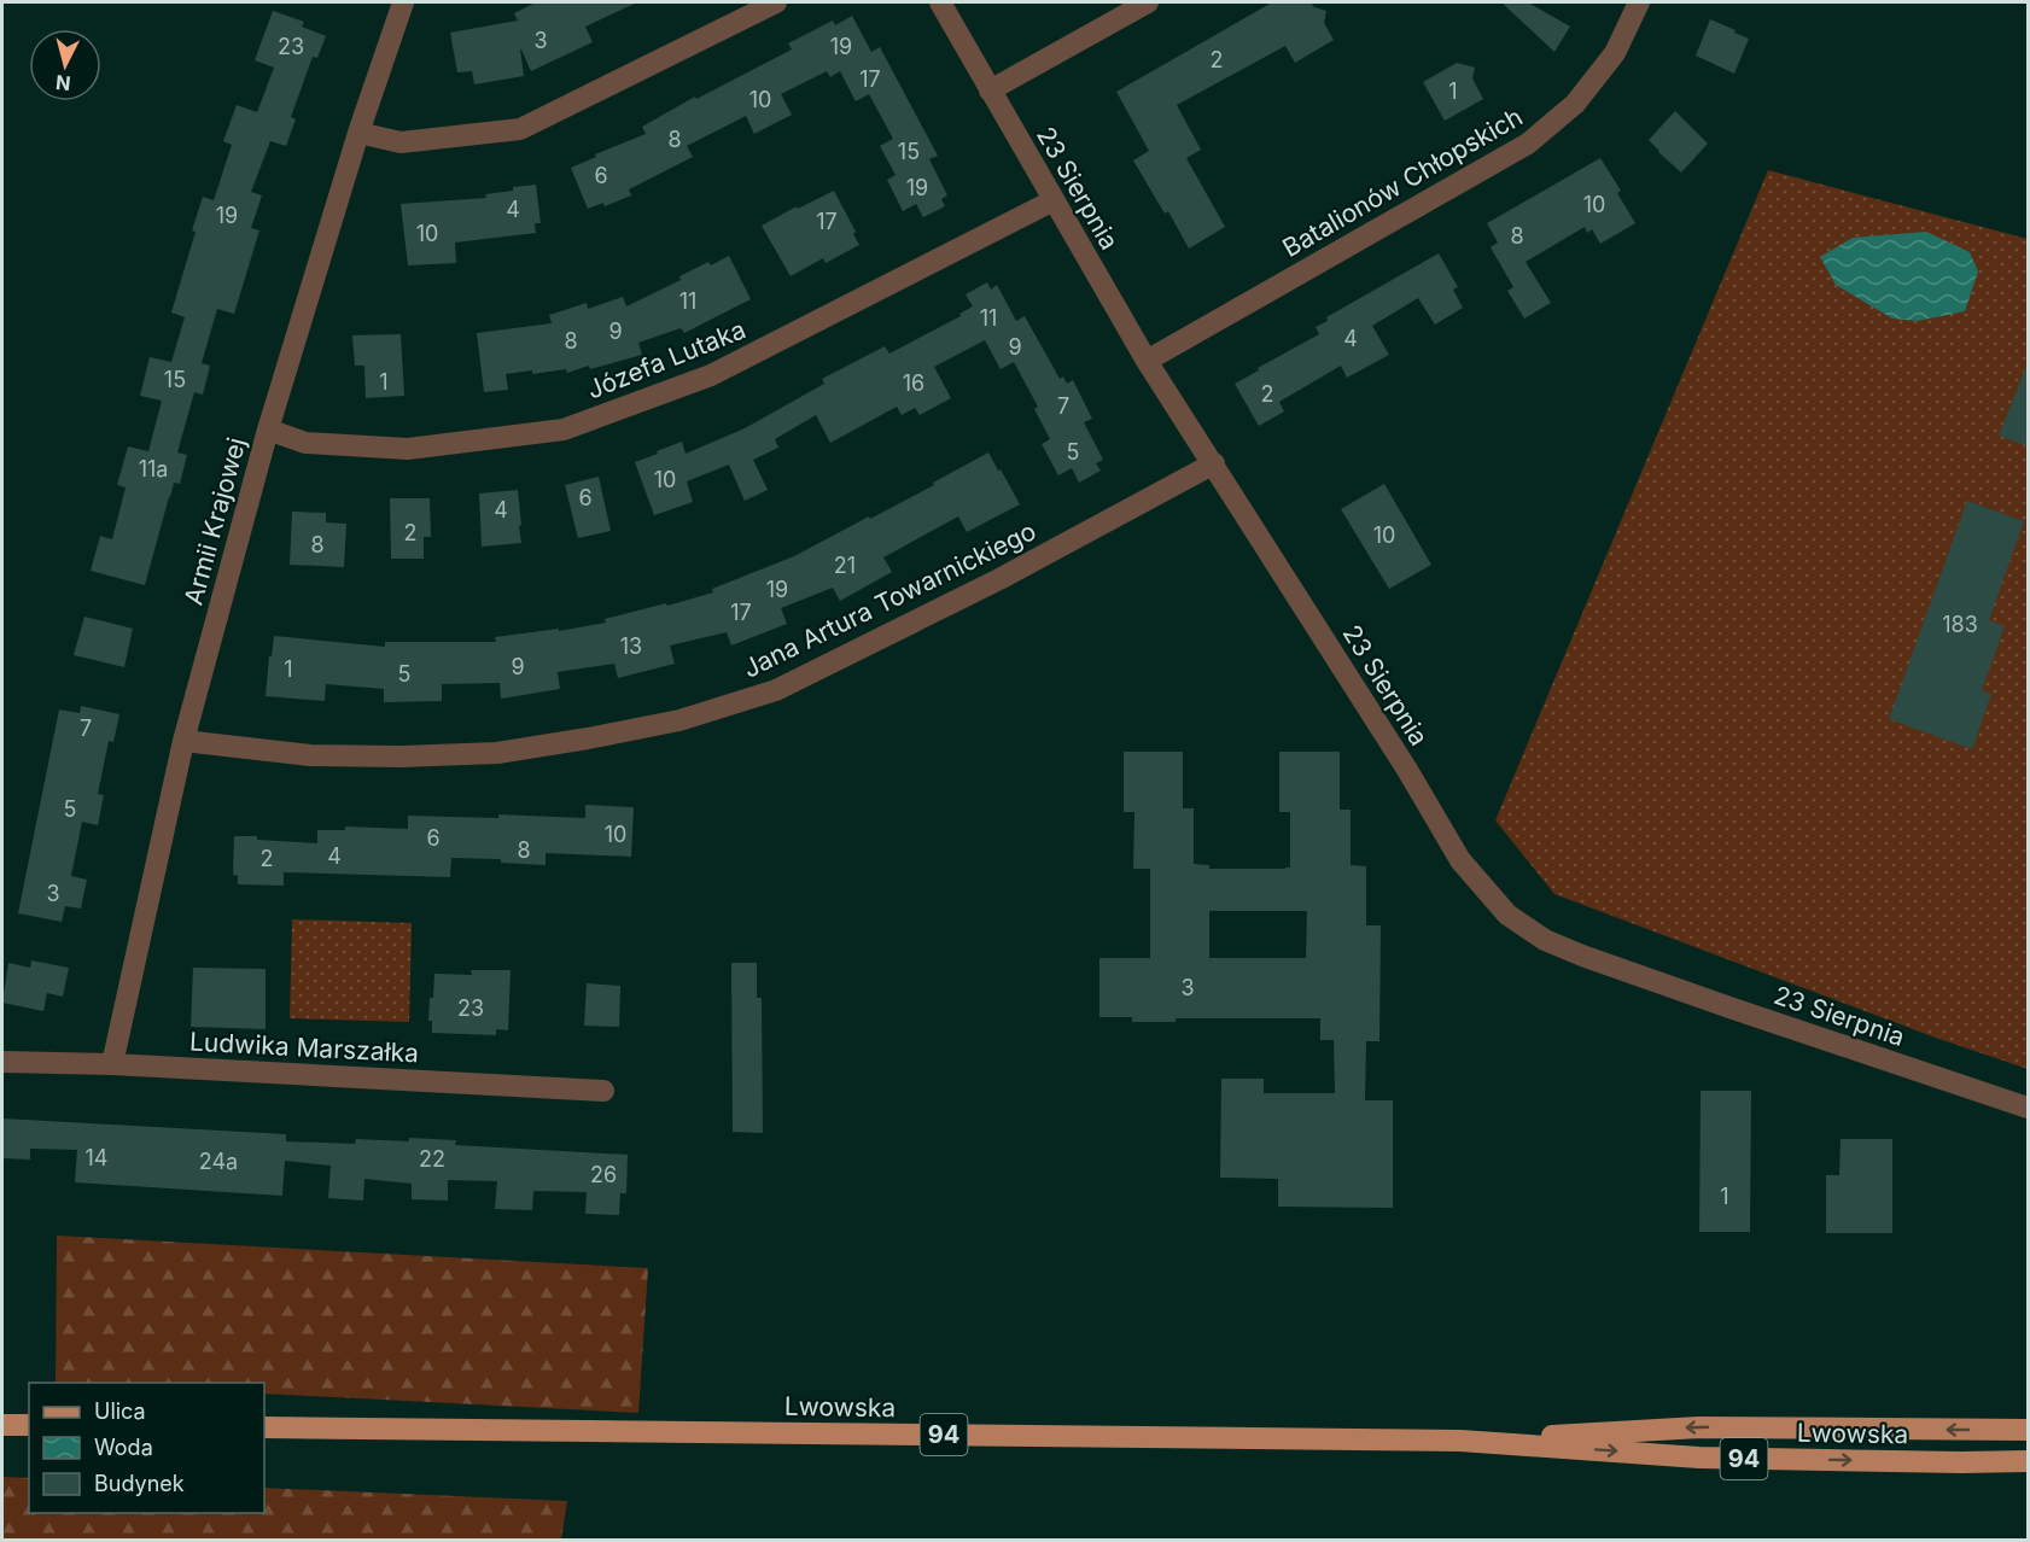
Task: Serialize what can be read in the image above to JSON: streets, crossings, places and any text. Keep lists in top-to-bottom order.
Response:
{
  "streets": {
    "main road": ["Lwowska", "94"],
    "street": [
      "Batalionów Chłopskich",
      "23 Sierpnia",
      "Józefa Lutaka",
      "Armii Krajowej",
      "Jana Artura Towarnickiego",
      "Ludwika Marszałka"
    ]
  },
  "crossings": [
    ["Batalionów Chłopskich", "23 Sierpnia"],
    ["23 Sierpnia", "Józefa Lutaka"],
    ["23 Sierpnia", "Jana Artura Towarnickiego"],
    ["Józefa Lutaka", "Armii Krajowej"],
    ["Armii Krajowej", "Jana Artura Towarnickiego"],
    ["Armii Krajowej", "Ludwika Marszałka"]
  ],
  "house_numbers": [
    "3",
    "23",
    "19",
    "2",
    "17",
    "1",
    "10",
    "8",
    "15",
    "6",
    "19",
    "10",
    "4",
    "19",
    "17",
    "10",
    "8",
    "11",
    "11",
    "9",
    "4",
    "8",
    "9",
    "15",
    "1",
    "16",
    "2",
    "7",
    "5",
    "11a",
    "10",
    "6",
    "4",
    "2",
    "10",
    "8",
    "21",
    "19",
    "17",
    "183",
    "13",
    "9",
    "1",
    "5",
    "7",
    "5",
    "10",
    "6",
    "8",
    "4",
    "2",
    "3",
    "3",
    "23",
    "14",
    "22",
    "24a",
    "26",
    "1"
  ],
  "legend": ["Ulica", "Woda", "Budynek"],
  "north": "bottom"
}
